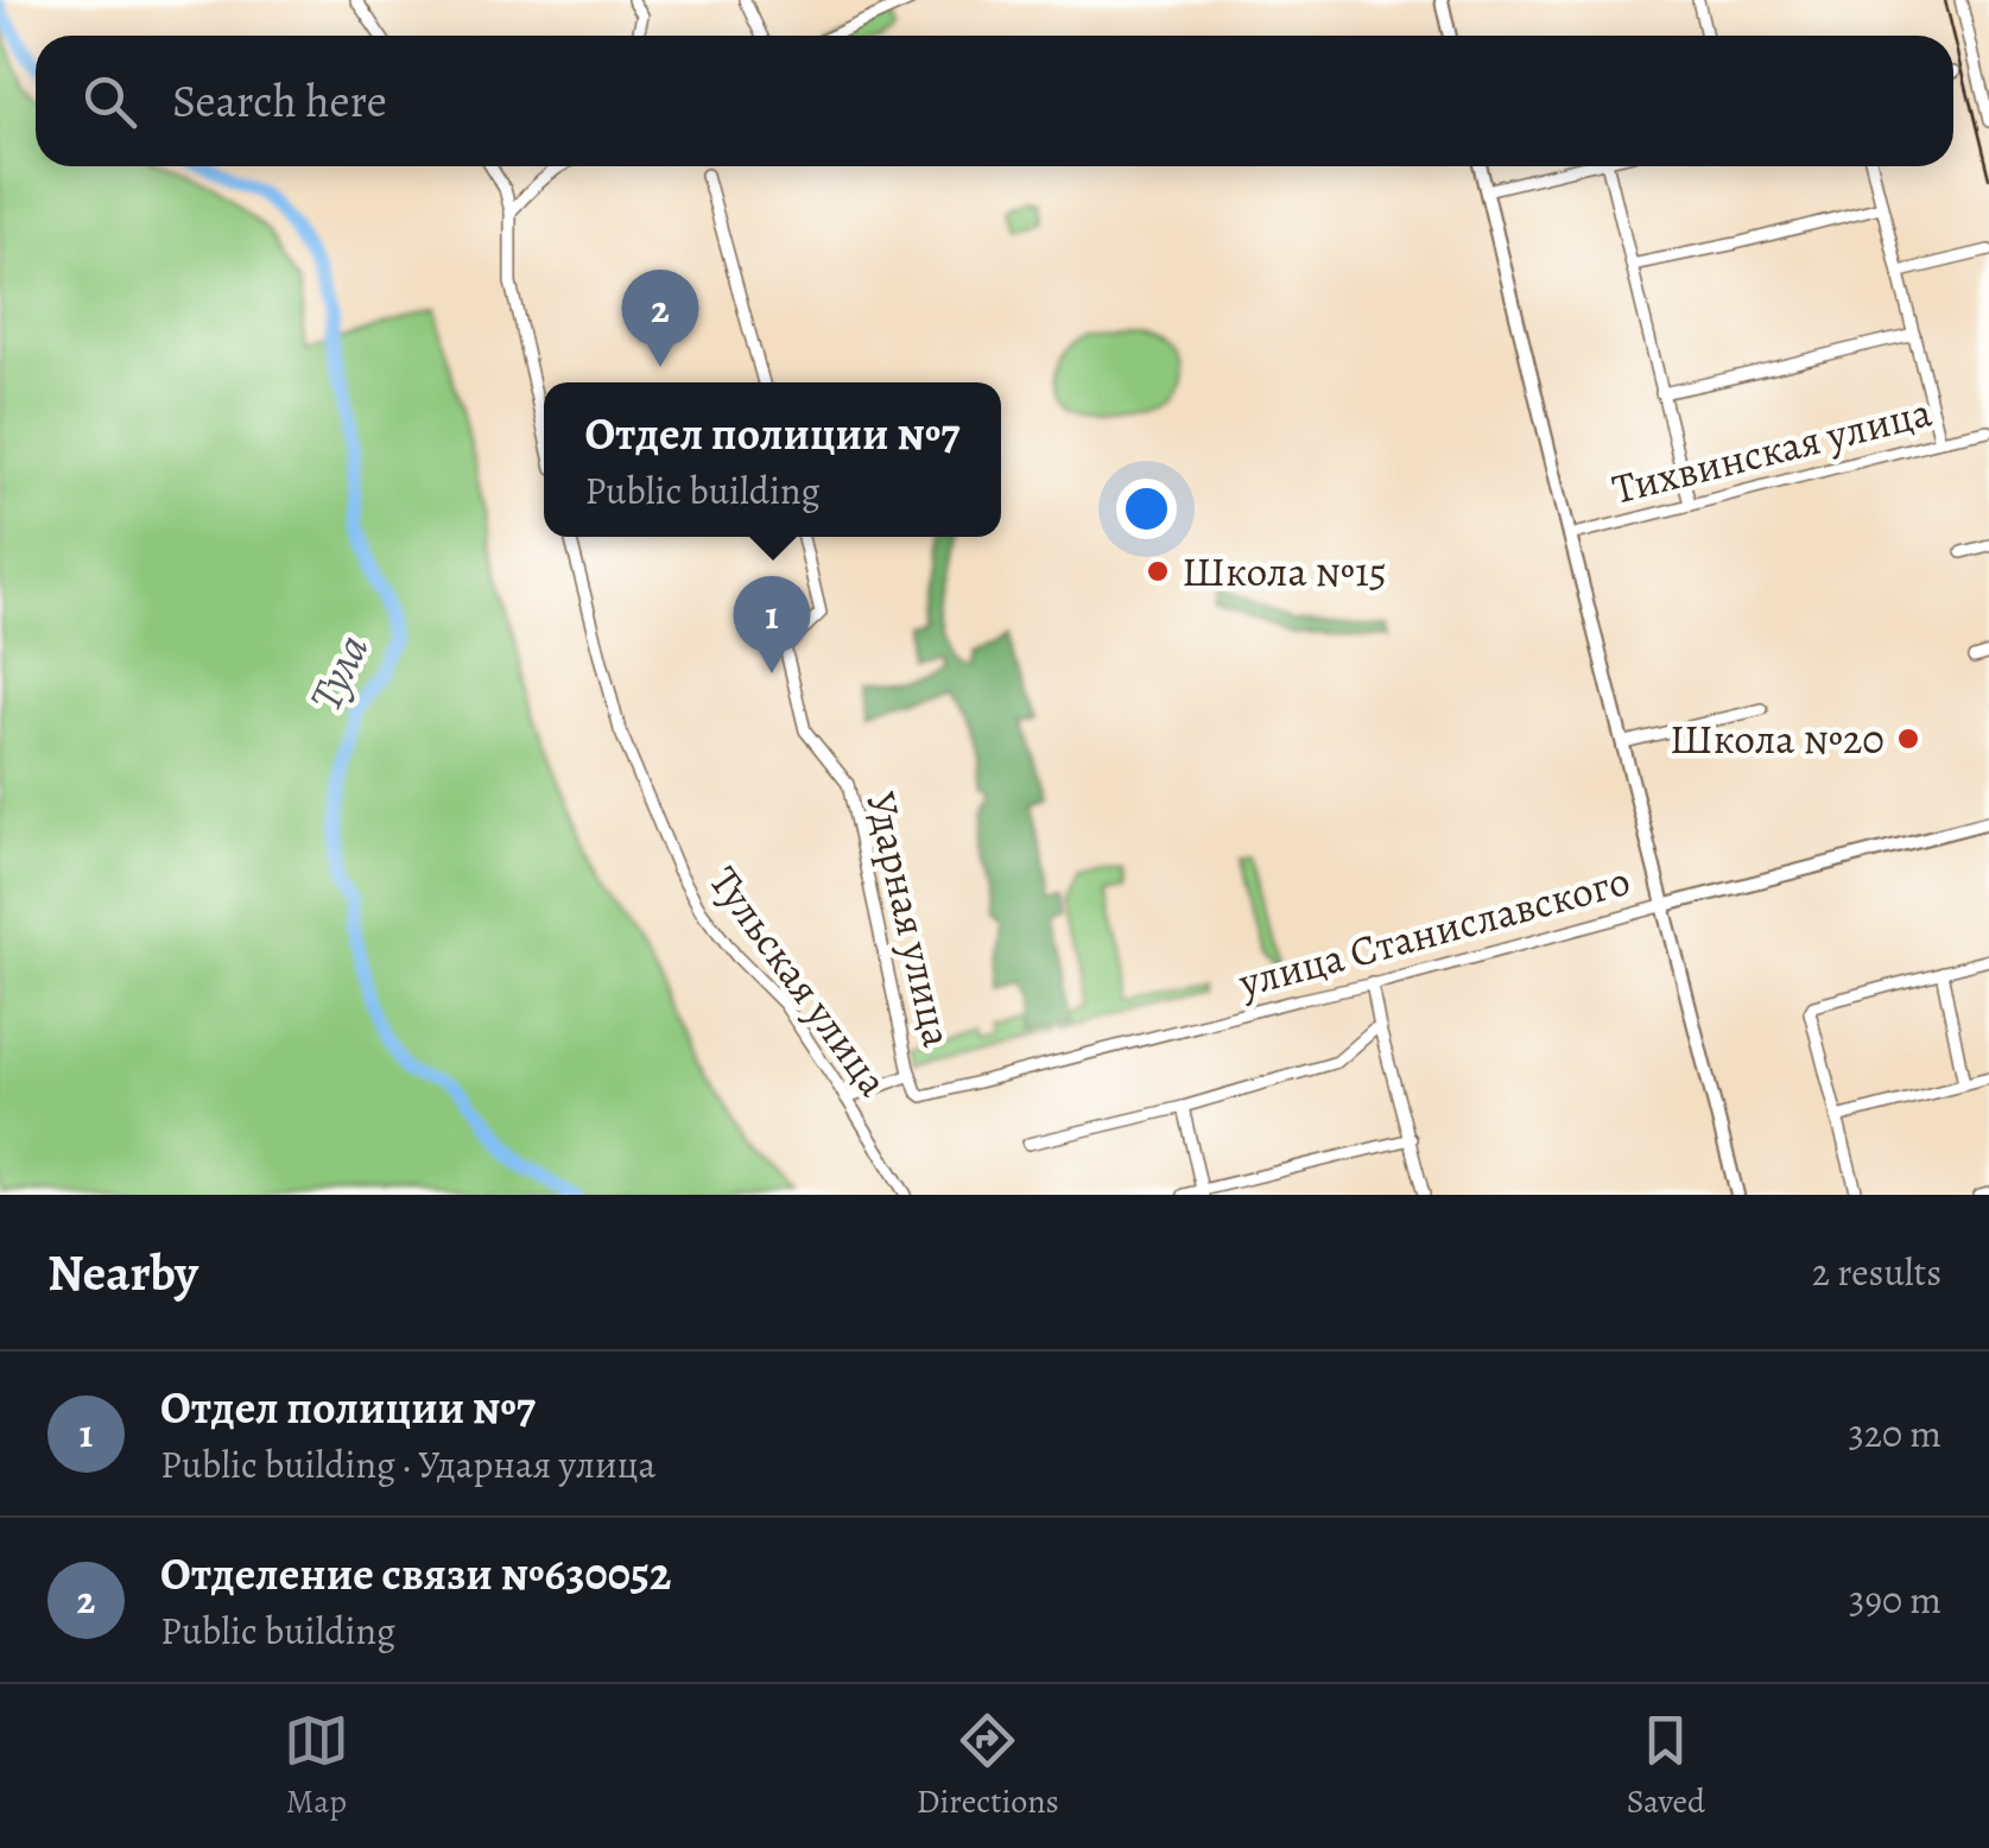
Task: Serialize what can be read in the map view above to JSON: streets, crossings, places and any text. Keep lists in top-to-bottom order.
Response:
{
  "streets": {
    "main road": ["улица Станиславского"],
    "street": ["Тихвинская улица", "Ударная улица", "Тульская улица"]
  },
  "crossings": [
    ["Ударная улица", "улица Станиславского"]
  ],
  "water": ["Тула"],
  "places": ["Школа №15", "Школа №20"],
  "page": {
    "search": "Search here",
    "pins": ["2", "1"],
    "popup": ["Отдел полиции №7", "Public building"],
    "heading": ["Nearby", "2 results"],
    "list": [
      {
        "mark": "1",
        "name": "Отдел полиции №7",
        "note": "Public building · Ударная улица",
        "value": "320 m"
      },
      {
        "mark": "2",
        "name": "Отделение связи №630052",
        "note": "Public building",
        "value": "390 m"
      }
    ],
    "nav": ["Map", "Directions", "Saved"]
  }
}
